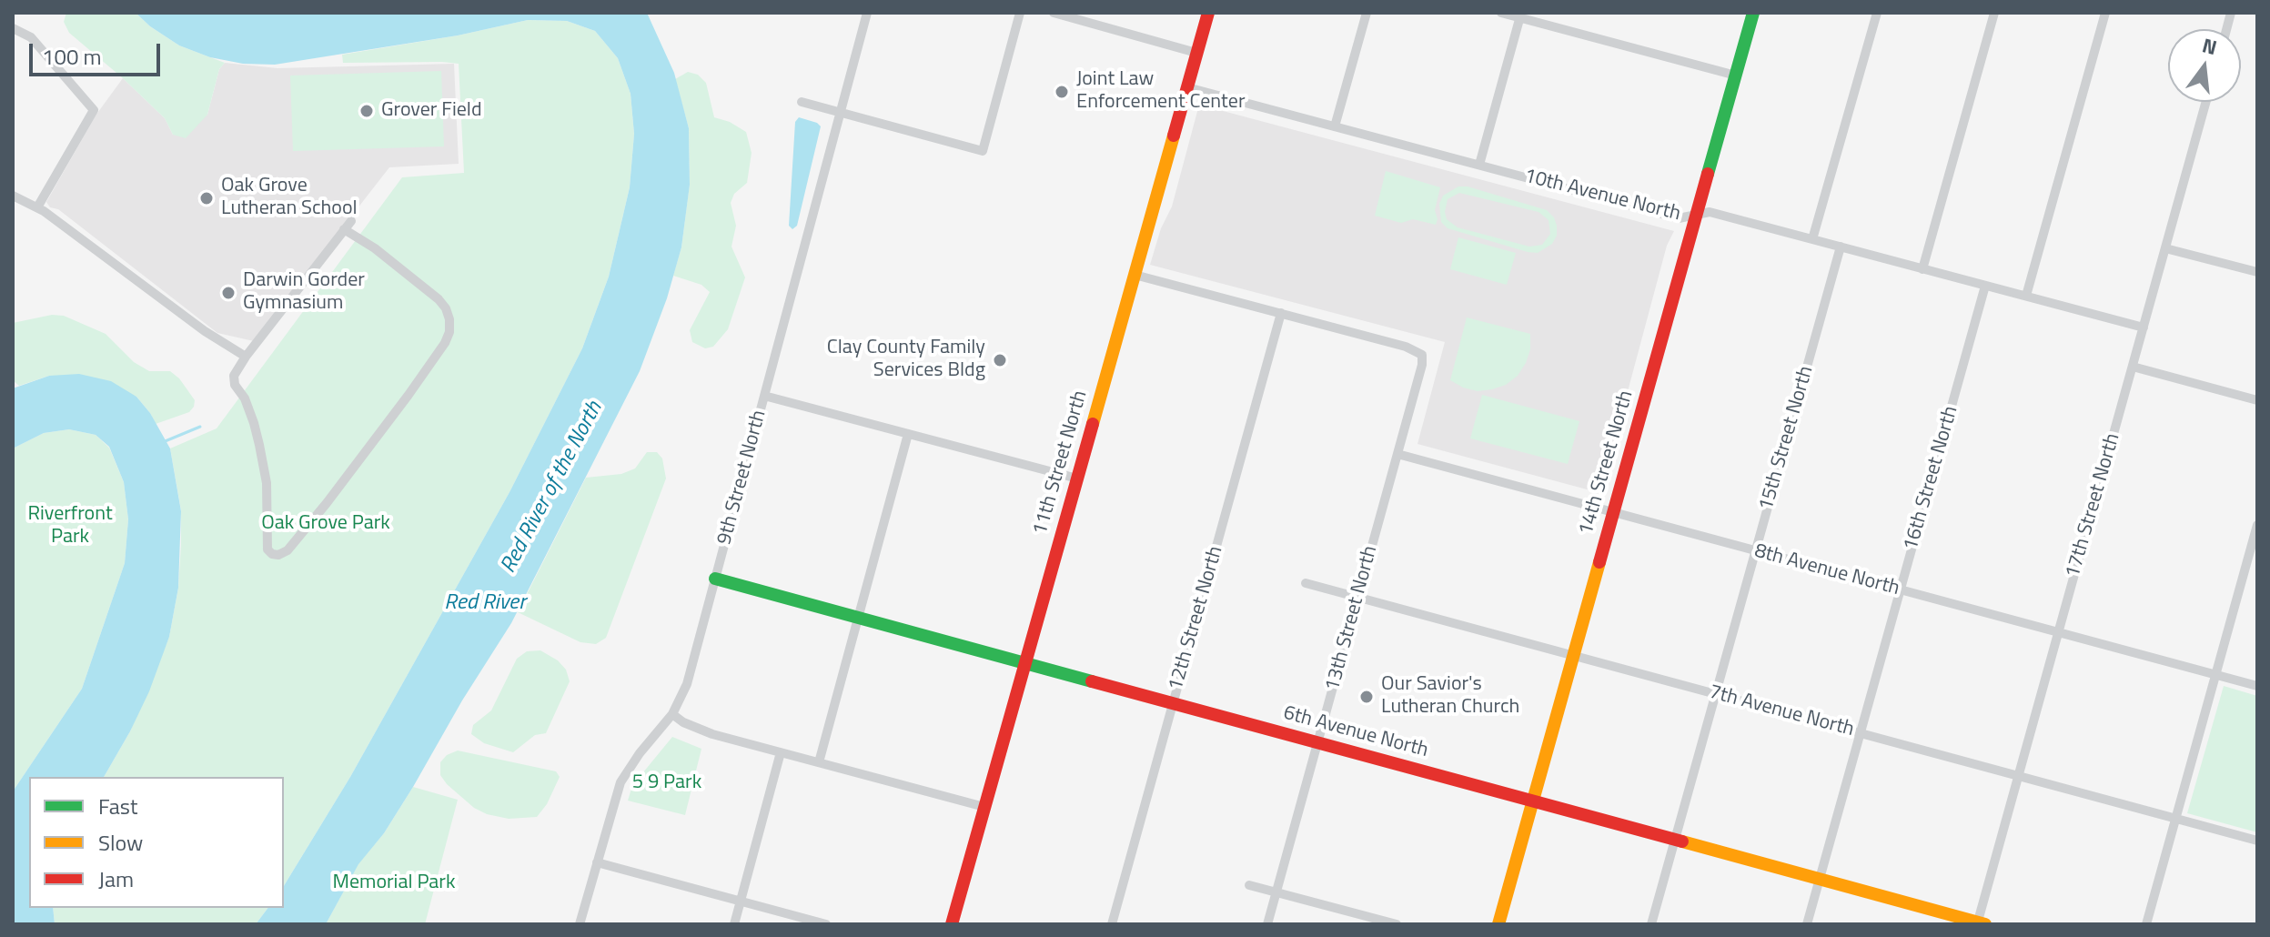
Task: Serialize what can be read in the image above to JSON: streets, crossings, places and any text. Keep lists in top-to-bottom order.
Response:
{
  "streets": {
    "street": [
      "10th Avenue North",
      "15th Street North",
      "11th Street North",
      "14th Street North",
      "9th Street North",
      "16th Street North",
      "17th Street North",
      "8th Avenue North",
      "12th Street North",
      "13th Street North",
      "7th Avenue North",
      "6th Avenue North"
    ]
  },
  "crossings": [
    ["10th Avenue North", "15th Street North"],
    ["10th Avenue North", "11th Street North"],
    ["10th Avenue North", "14th Street North"],
    ["10th Avenue North", "16th Street North"],
    ["10th Avenue North", "17th Street North"],
    ["15th Street North", "8th Avenue North"],
    ["15th Street North", "7th Avenue North"],
    ["15th Street North", "6th Avenue North"],
    ["11th Street North", "6th Avenue North"],
    ["14th Street North", "8th Avenue North"],
    ["14th Street North", "7th Avenue North"],
    ["14th Street North", "6th Avenue North"],
    ["9th Street North", "6th Avenue North"],
    ["16th Street North", "8th Avenue North"],
    ["16th Street North", "7th Avenue North"],
    ["16th Street North", "6th Avenue North"],
    ["17th Street North", "8th Avenue North"],
    ["17th Street North", "7th Avenue North"],
    ["17th Street North", "6th Avenue North"],
    ["8th Avenue North", "13th Street North"],
    ["12th Street North", "13th Street North"],
    ["12th Street North", "6th Avenue North"],
    ["13th Street North", "7th Avenue North"],
    ["13th Street North", "6th Avenue North"]
  ],
  "water": ["Red River of the North", "Red River"],
  "parks": [
    "Riverfront Park",
    "Oak Grove Park",
    "5 9 Park",
    "Memorial Park"
  ],
  "places": [
    "Joint Law Enforcement Center",
    "Grover Field",
    "Oak Grove Lutheran School",
    "Darwin Gorder Gymnasium",
    "Clay County Family Services Bldg",
    "Our Savior's Lutheran Church"
  ],
  "legend": ["Fast", "Slow", "Jam"],
  "scale_bar": "100 m",
  "north": "top"
}
